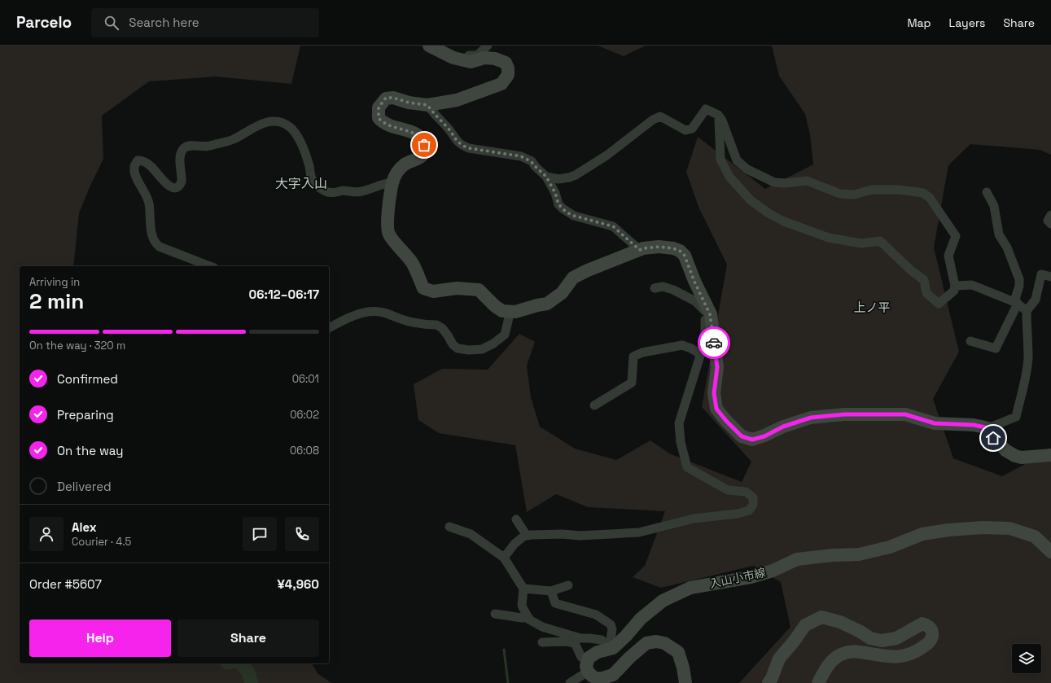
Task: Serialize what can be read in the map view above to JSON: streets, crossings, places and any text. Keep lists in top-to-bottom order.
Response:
{
  "streets": {
    "main road": ["入山小市線"]
  },
  "districts": ["大字入山", "上ノ平"],
  "page": {
    "header": "Parcelo",
    "search": "Search here",
    "nav": ["Map", "Layers", "Share"],
    "heading": ["2 min", "Arriving in", "06:12–06:17"],
    "panel": [
      "Alex",
      "Courier · 4.5",
      "Order #5607",
      "¥4,960"
    ],
    "bar": "On the way · 320 m",
    "list": [
      ["Confirmed", "06:01"],
      ["Preparing", "06:02"],
      ["On the way", "06:08"],
      "Delivered"
    ],
    "buttons": ["Help", "Share"]
  }
}
